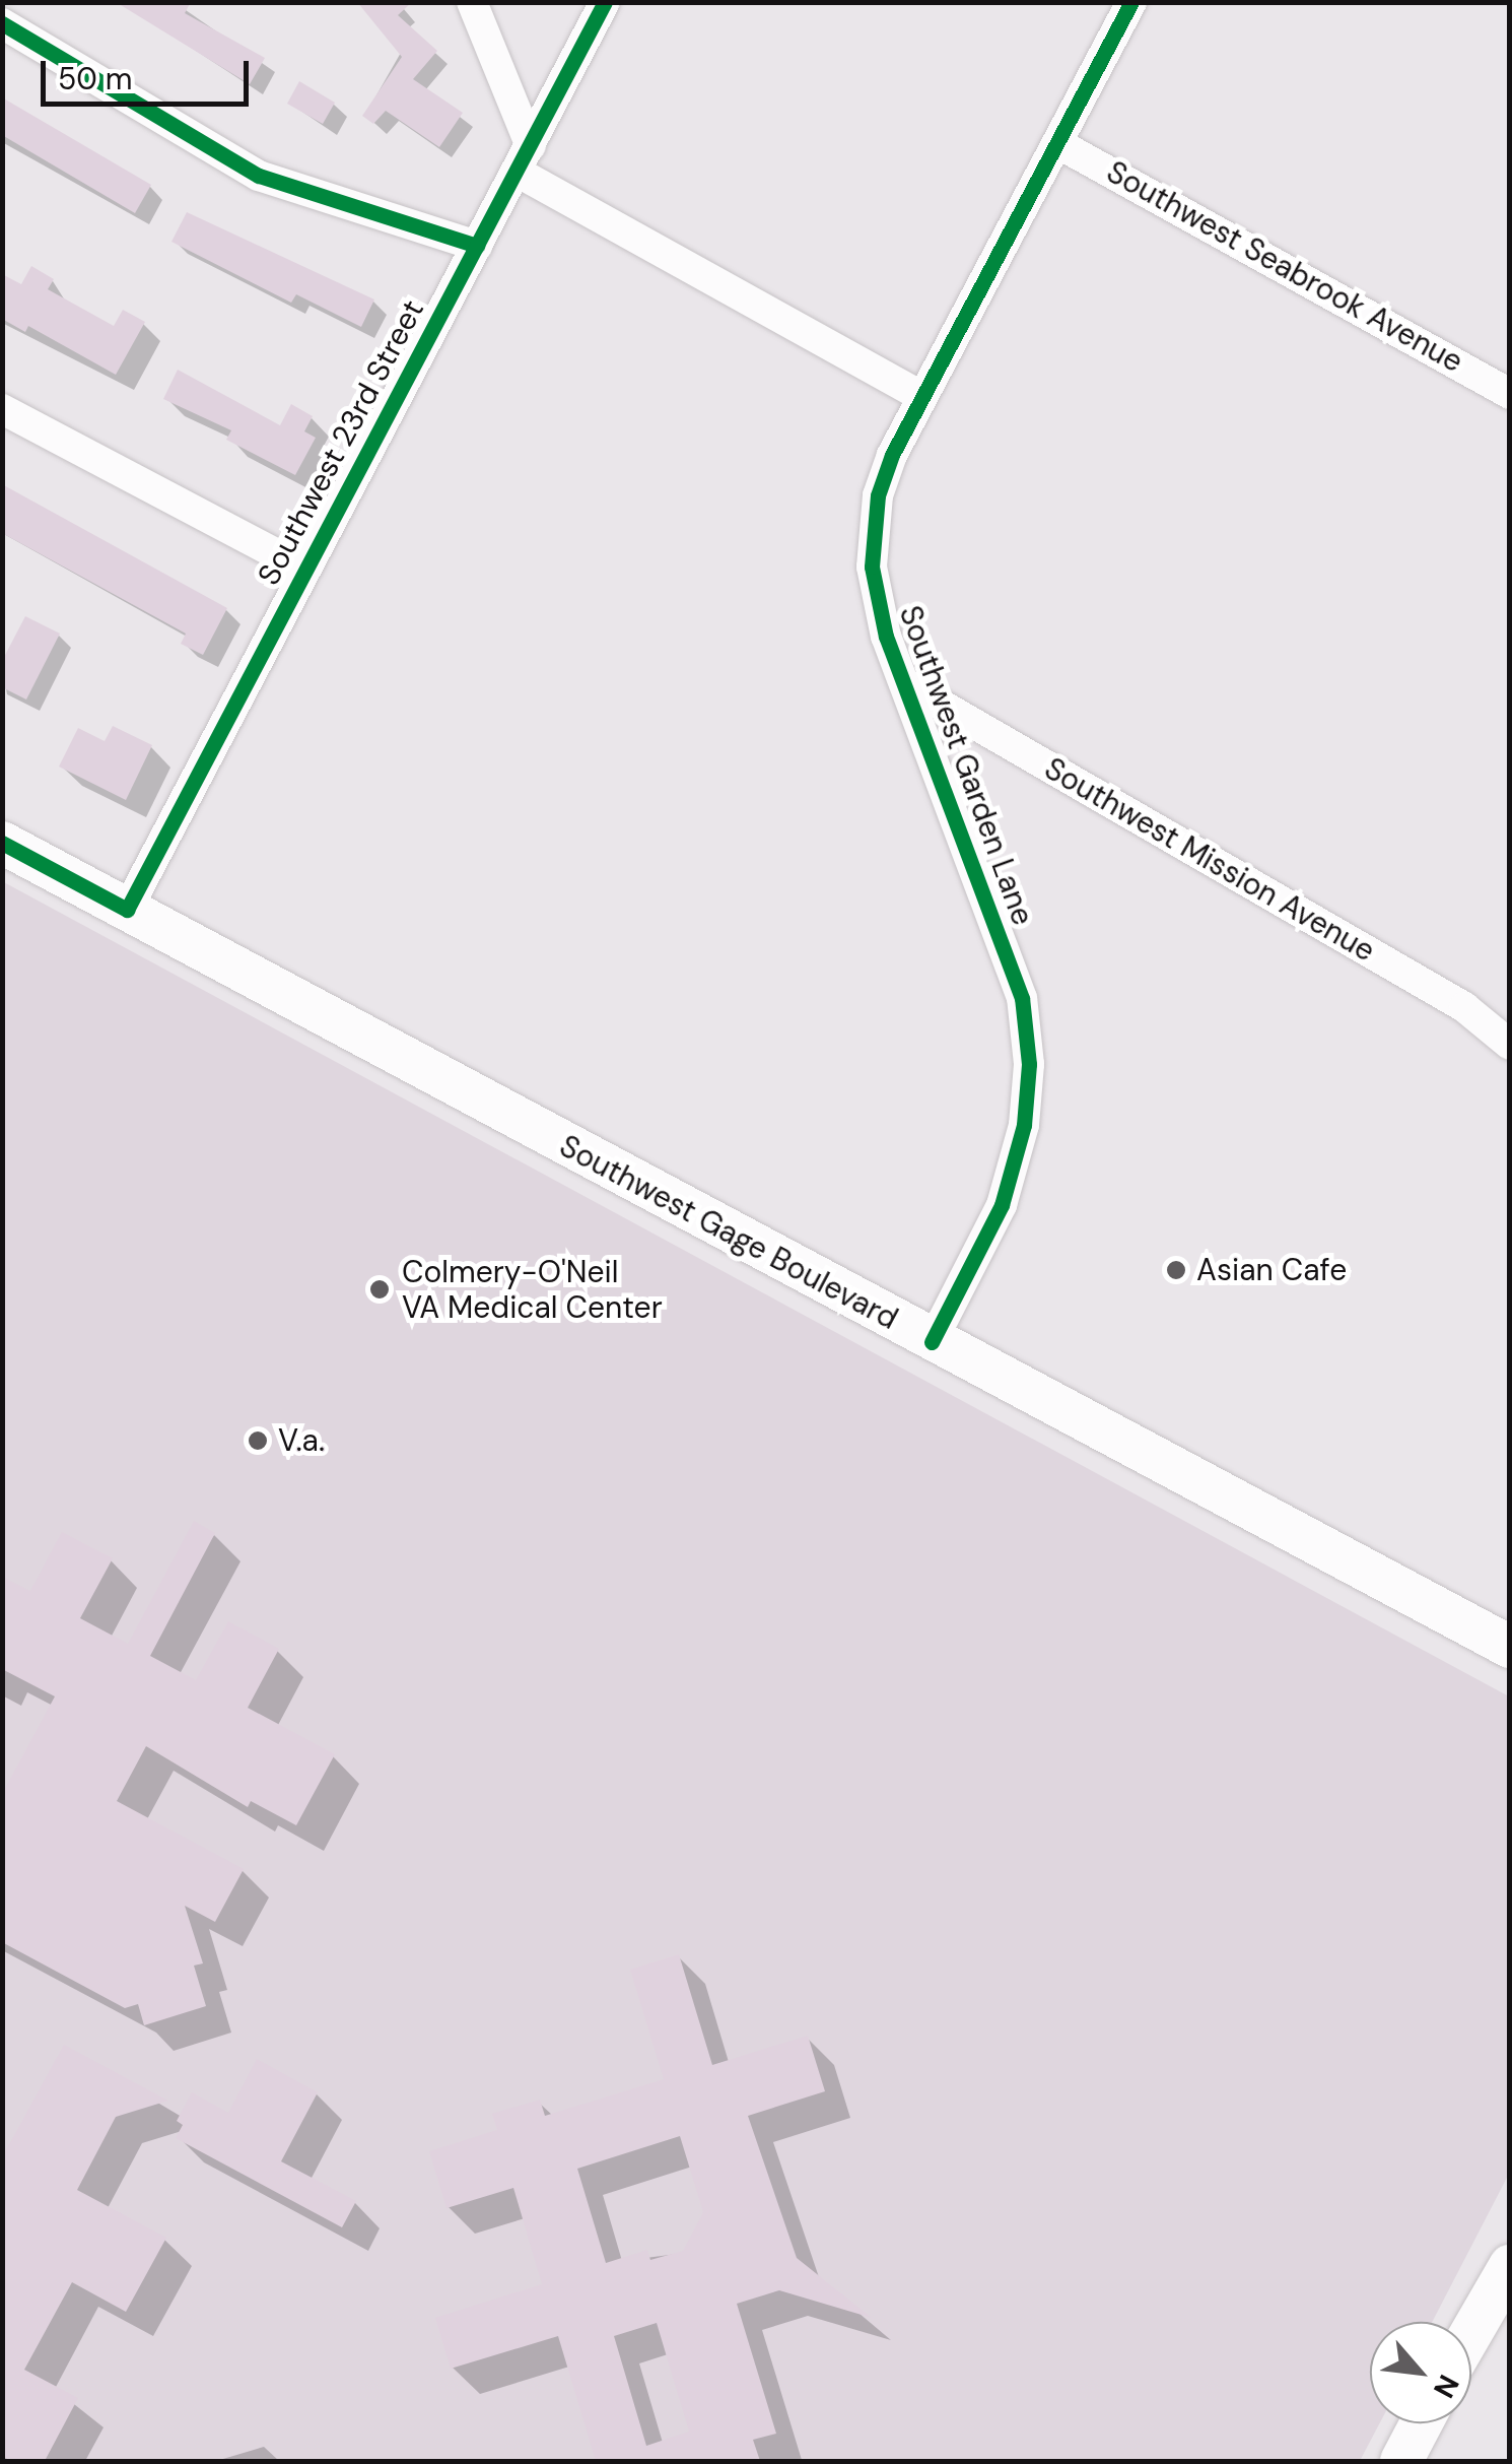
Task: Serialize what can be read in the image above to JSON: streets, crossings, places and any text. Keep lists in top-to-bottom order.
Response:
{
  "streets": {
    "main road": ["Southwest Gage Boulevard"],
    "street": [
      "Southwest Seabrook Avenue",
      "Southwest 23rd Street",
      "Southwest Garden Lane",
      "Southwest Mission Avenue"
    ]
  },
  "crossings": [
    ["Southwest Seabrook Avenue", "Southwest Garden Lane"],
    ["Southwest 23rd Street", "Southwest Gage Boulevard"],
    ["Southwest Garden Lane", "Southwest Mission Avenue"],
    ["Southwest Garden Lane", "Southwest Gage Boulevard"]
  ],
  "places": ["Asian Cafe", "Colmery-O'Neil VA Medical Center", "V.a."],
  "scale_bar": "50 m",
  "north": "bottom right"
}
